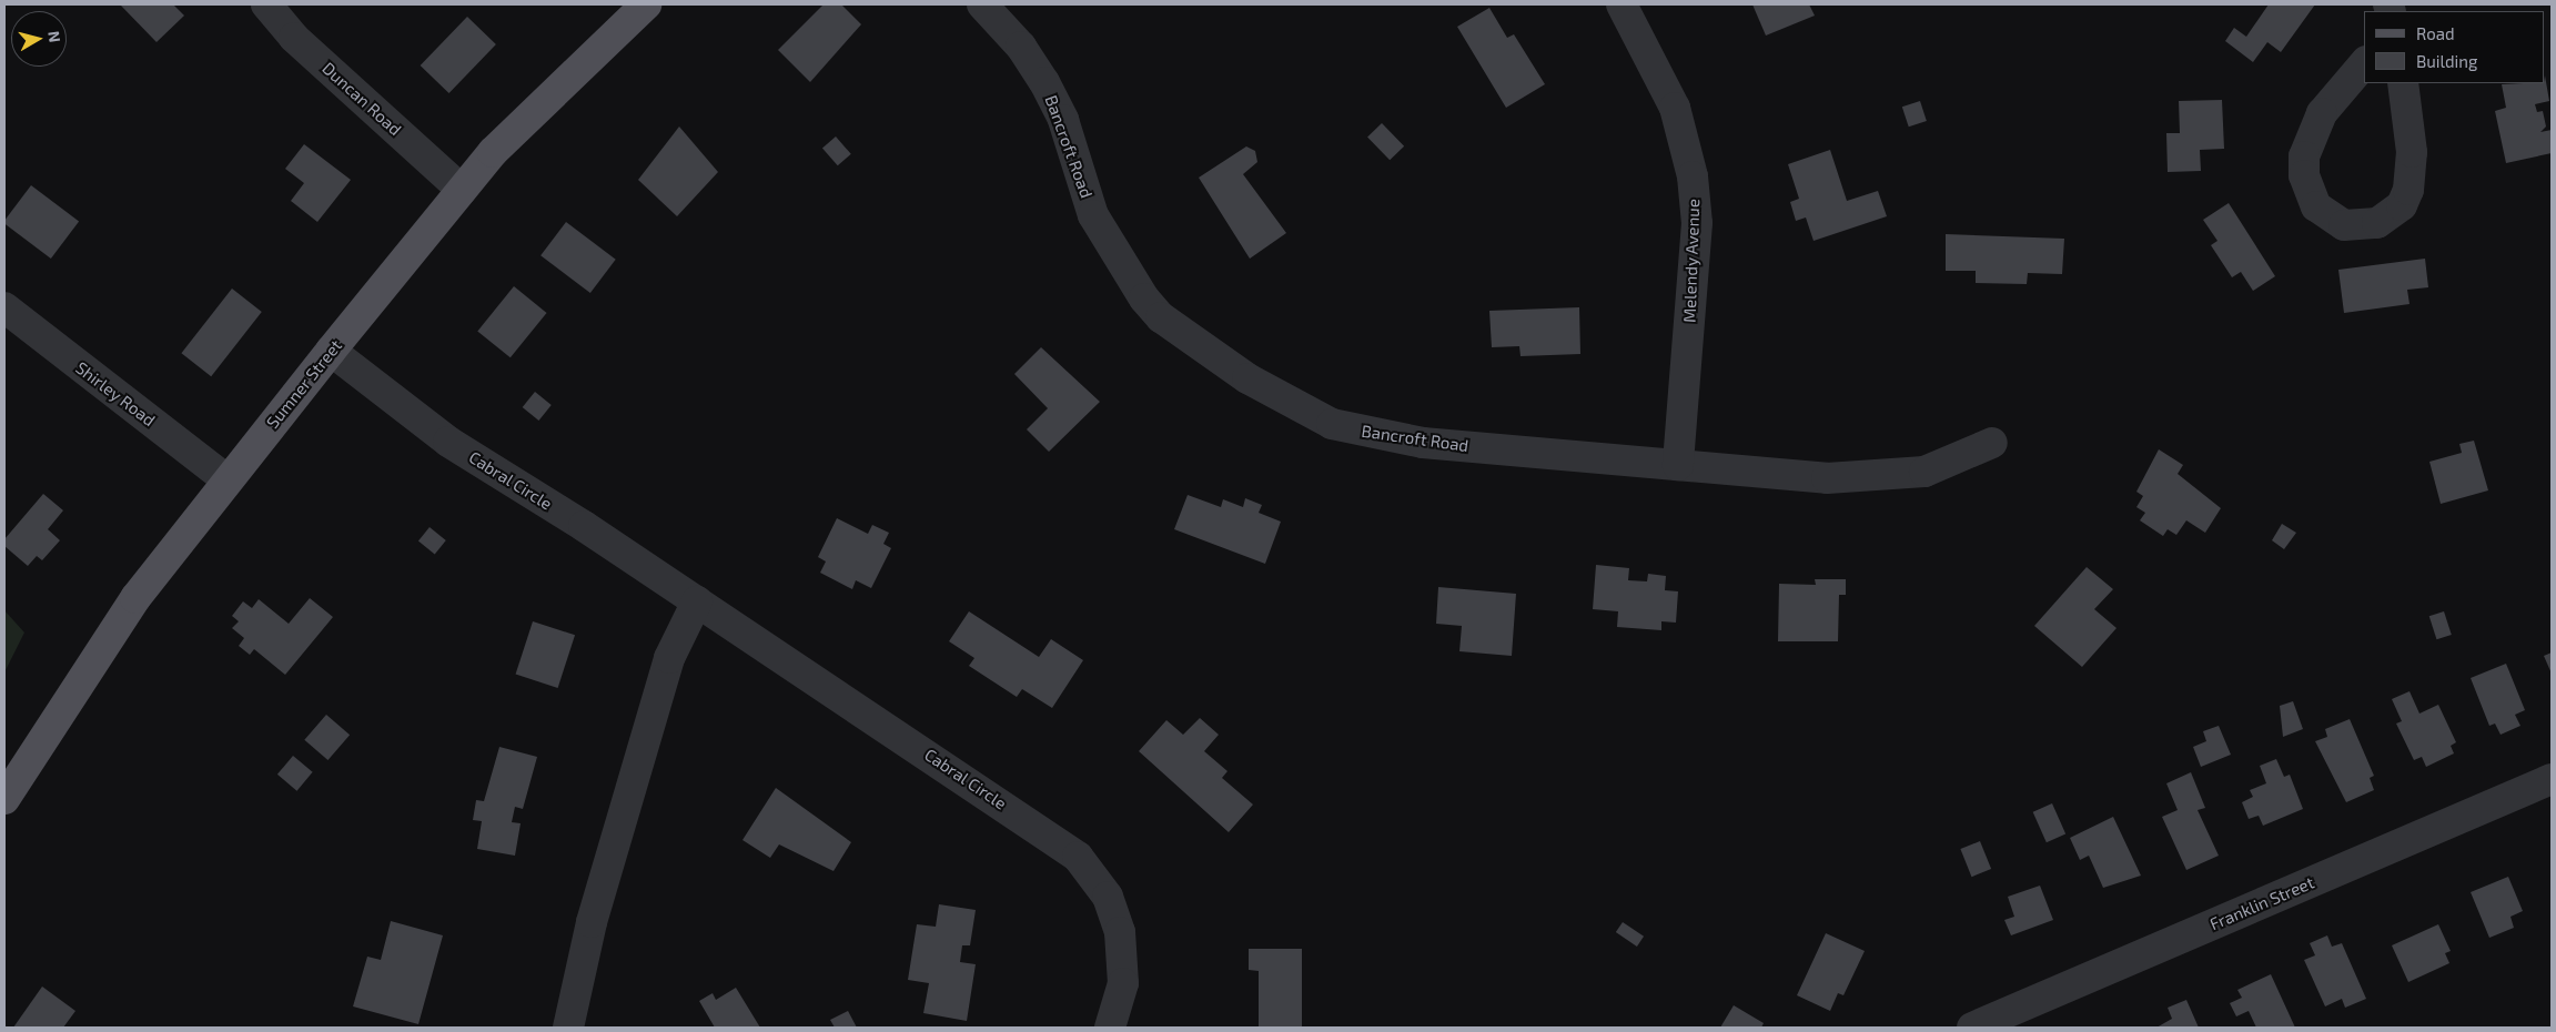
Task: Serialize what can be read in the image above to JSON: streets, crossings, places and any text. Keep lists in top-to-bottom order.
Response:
{
  "streets": {
    "main road": ["Sumner Street"],
    "street": [
      "Duncan Road",
      "Bancroft Road",
      "Melendy Avenue",
      "Shirley Road",
      "Cabral Circle",
      "Franklin Street"
    ]
  },
  "crossings": [
    ["Duncan Road", "Sumner Street"],
    ["Bancroft Road", "Melendy Avenue"],
    ["Sumner Street", "Shirley Road"],
    ["Sumner Street", "Cabral Circle"]
  ],
  "legend": ["Road", "Building"],
  "north": "right"
}
